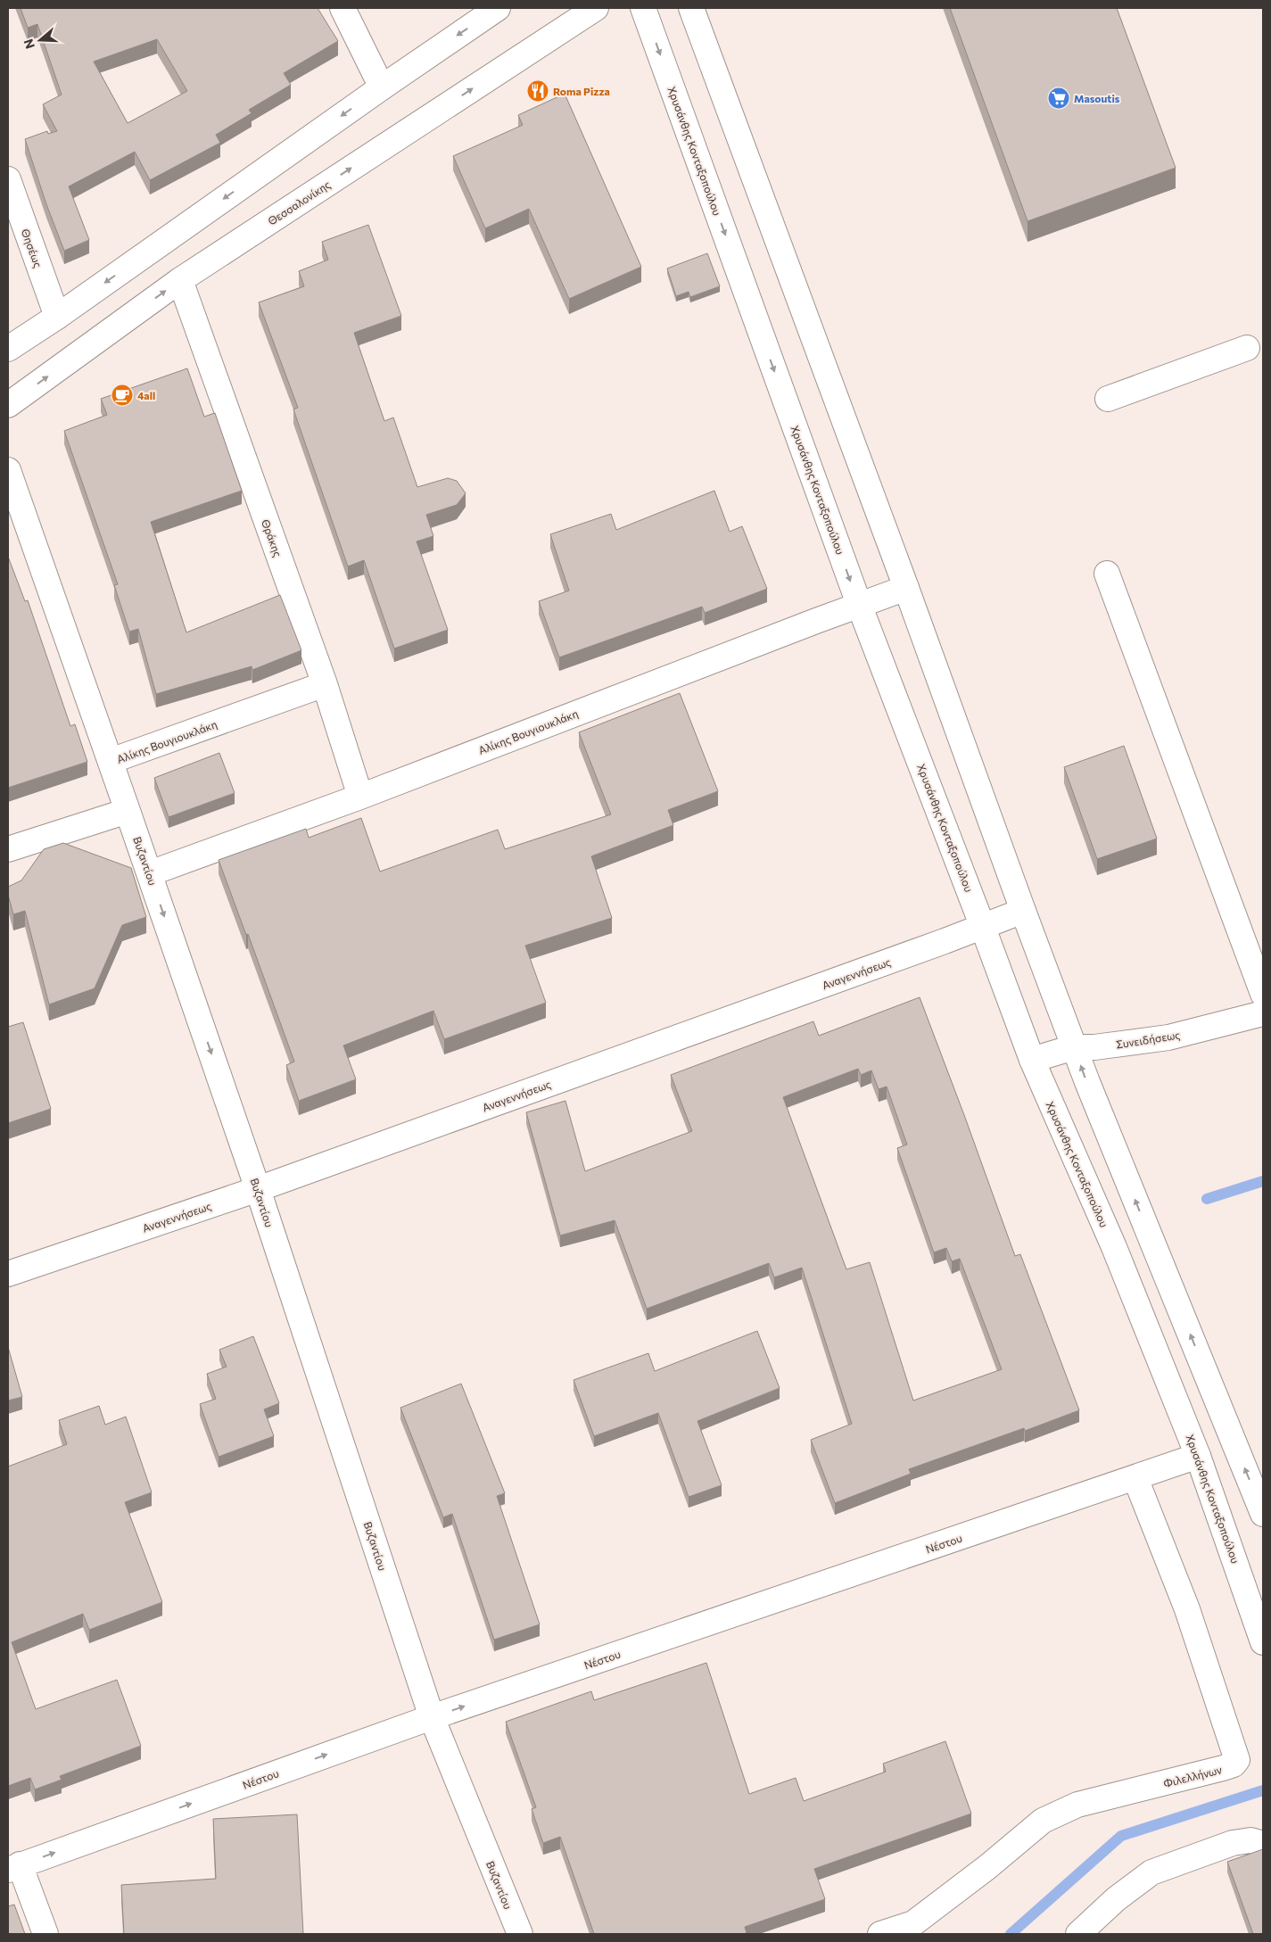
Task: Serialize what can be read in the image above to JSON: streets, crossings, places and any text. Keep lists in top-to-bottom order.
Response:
{
  "streets": {
    "street": [
      "Χρυσάνθης Κονταξοπούλου",
      "Θεσσαλονίκης",
      "Θησέως",
      "Θράκης",
      "Αλίκης Βουγιουκλάκη",
      "Βυζαντίου",
      "Αναγεννήσεως",
      "Συνειδήσεως",
      "Νέστου",
      "Φιλελλήνων"
    ]
  },
  "crossings": [
    ["Χρυσάνθης Κονταξοπούλου", "Αλίκης Βουγιουκλάκη"],
    ["Χρυσάνθης Κονταξοπούλου", "Αναγεννήσεως"],
    ["Χρυσάνθης Κονταξοπούλου", "Συνειδήσεως"],
    ["Χρυσάνθης Κονταξοπούλου", "Νέστου"],
    ["Θεσσαλονίκης", "Θράκης"],
    ["Θράκης", "Αλίκης Βουγιουκλάκη"],
    ["Αλίκης Βουγιουκλάκη", "Βυζαντίου"],
    ["Βυζαντίου", "Αναγεννήσεως"],
    ["Βυζαντίου", "Νέστου"],
    ["Νέστου", "Φιλελλήνων"]
  ],
  "one_way": ["Νέστου"],
  "places": {
    "restaurant": ["Roma Pizza"],
    "supermarket": ["Masoutis"],
    "cafe": ["4all"]
  },
  "north": "left"
}
